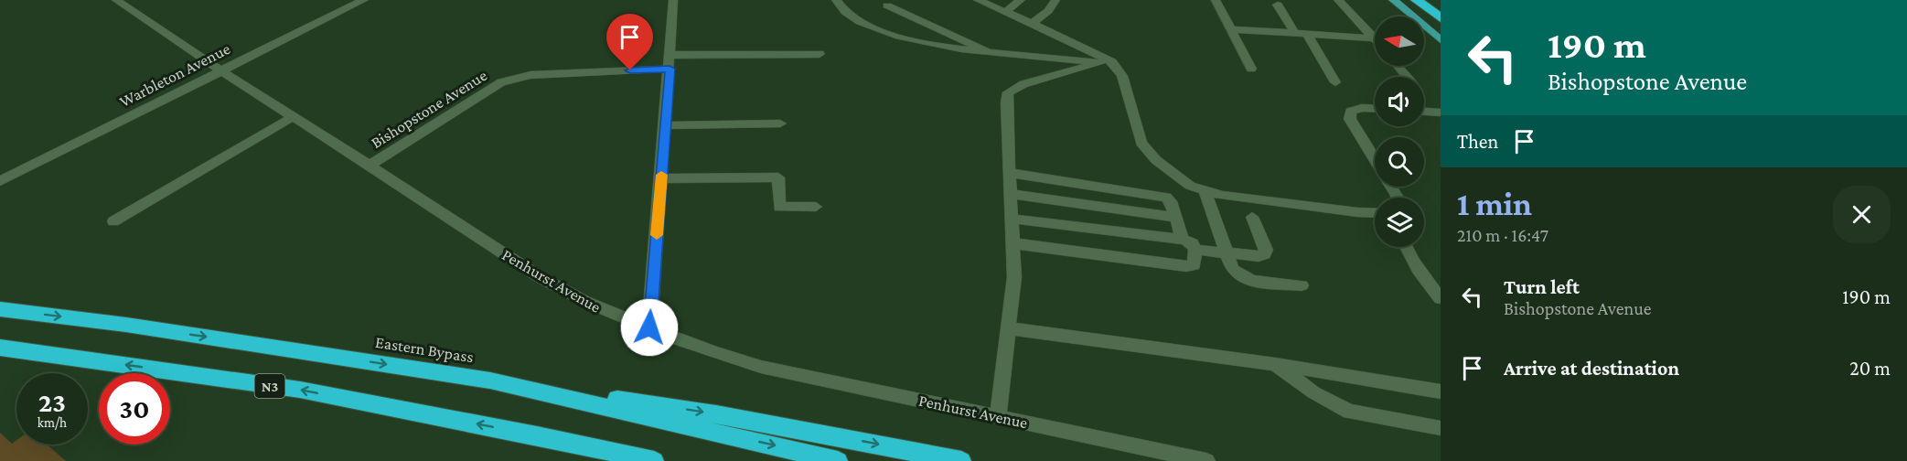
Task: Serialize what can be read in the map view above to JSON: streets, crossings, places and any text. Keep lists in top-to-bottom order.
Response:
{
  "streets": {
    "highway": ["Eastern Bypass", "N3"],
    "street": ["Warbleton Avenue", "Bishopstone Avenue", "Penhurst Avenue"]
  },
  "crossings": [
    ["Warbleton Avenue", "Penhurst Avenue"],
    ["Bishopstone Avenue", "Penhurst Avenue"]
  ],
  "north": "left",
  "page": {
    "turn": ["190 m", "Bishopstone Avenue"],
    "then": "Then",
    "heading": ["1 min", "210 m · 16:47"],
    "list": [
      {
        "name": "Turn left",
        "note": "Bishopstone Avenue",
        "value": "190 m"
      },
      {
        "name": "Arrive at destination",
        "value": "20 m"
      }
    ],
    "speed": "23 km/h",
    "limit": "30"
  }
}
